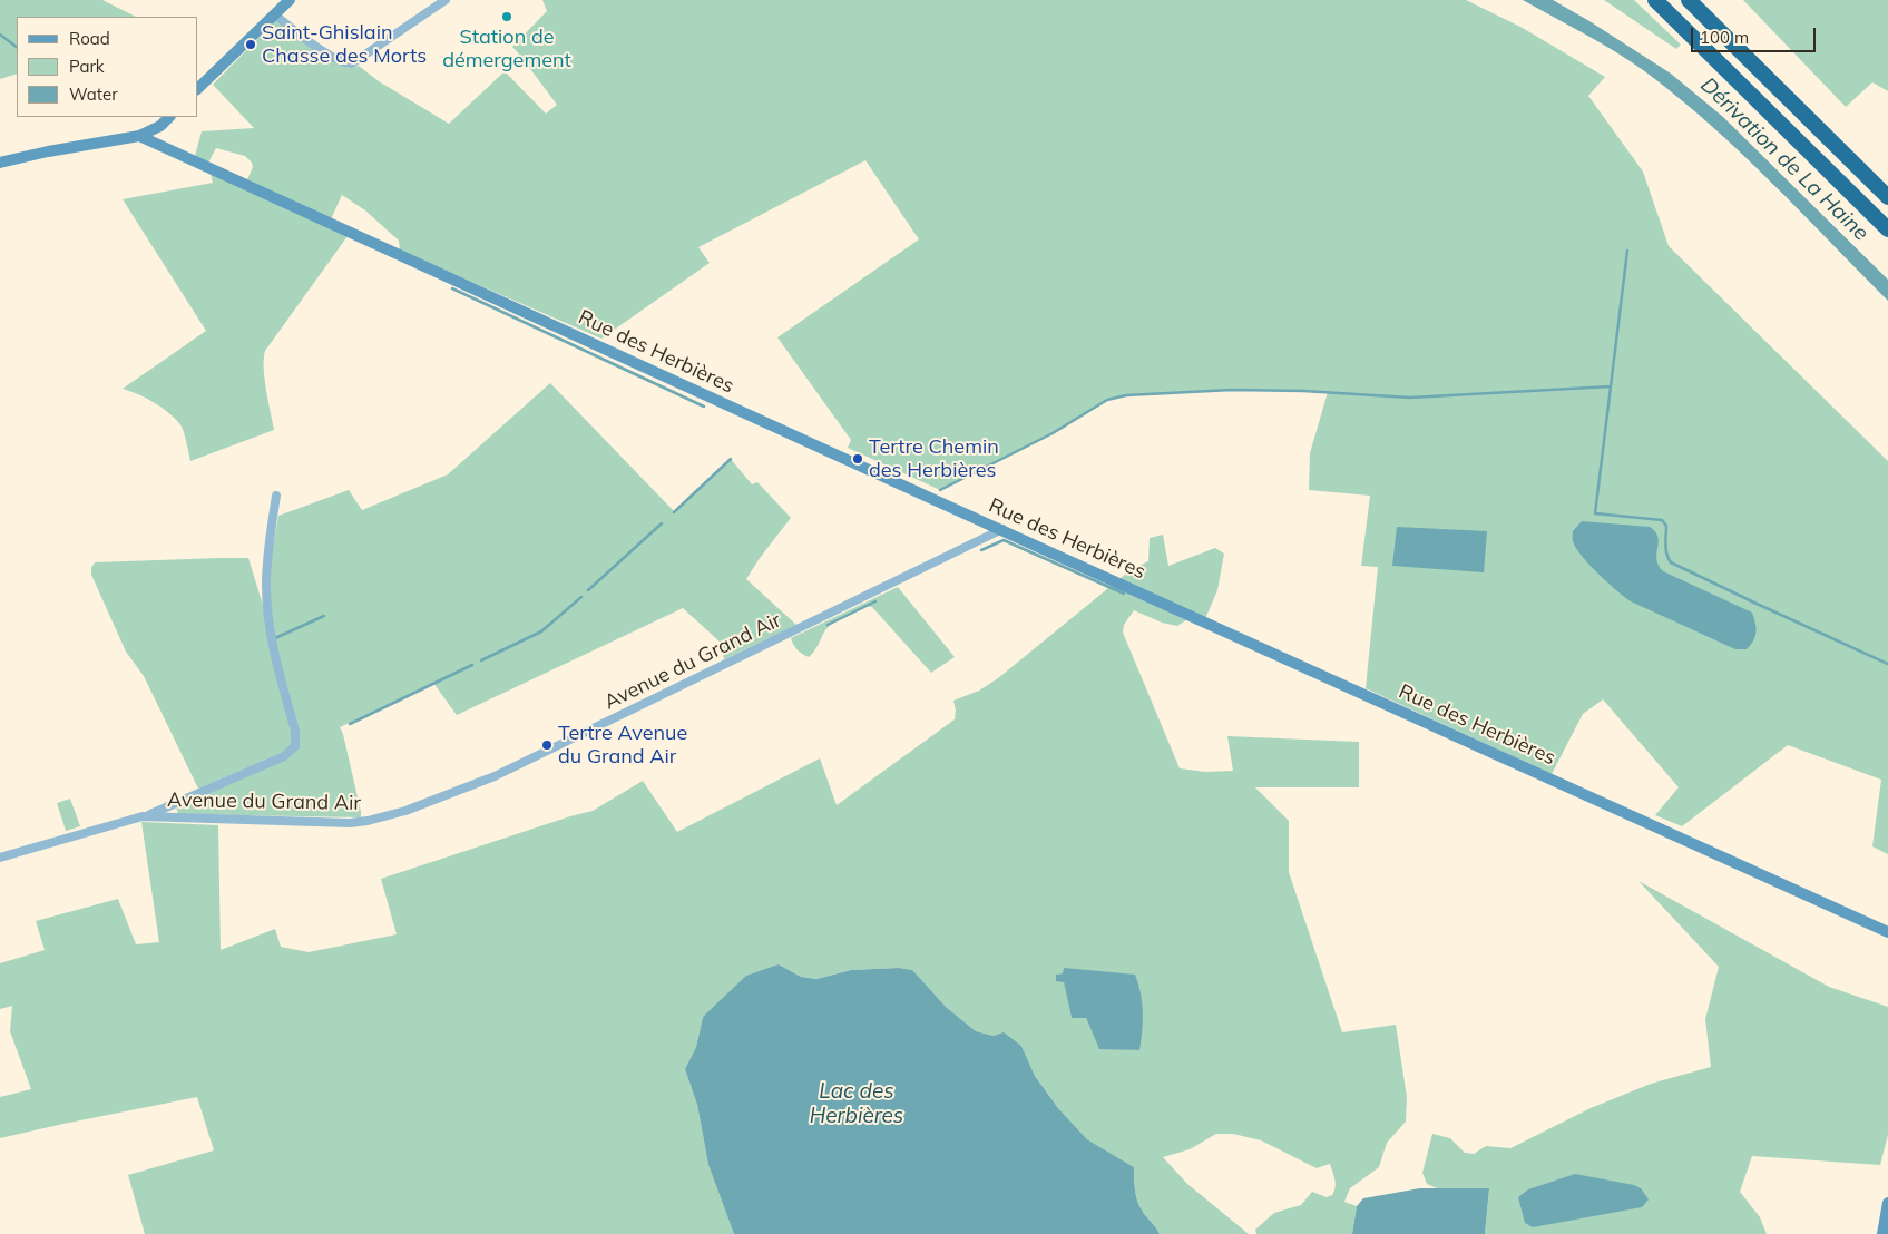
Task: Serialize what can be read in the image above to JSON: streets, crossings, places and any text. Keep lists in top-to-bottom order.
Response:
{
  "streets": {
    "street": ["Rue des Herbières", "Avenue du Grand Air"]
  },
  "crossings": [
    ["Rue des Herbières", "Avenue du Grand Air"]
  ],
  "water": ["Dérivation de La Haine", "Lac des Herbières"],
  "places": [
    "Station de démergement",
    "Saint-Ghislain Chasse des Morts",
    "Tertre Chemin des Herbières",
    "Tertre Avenue du Grand Air"
  ],
  "legend": ["Road", "Park", "Water"],
  "scale_bar": "100 m"
}
